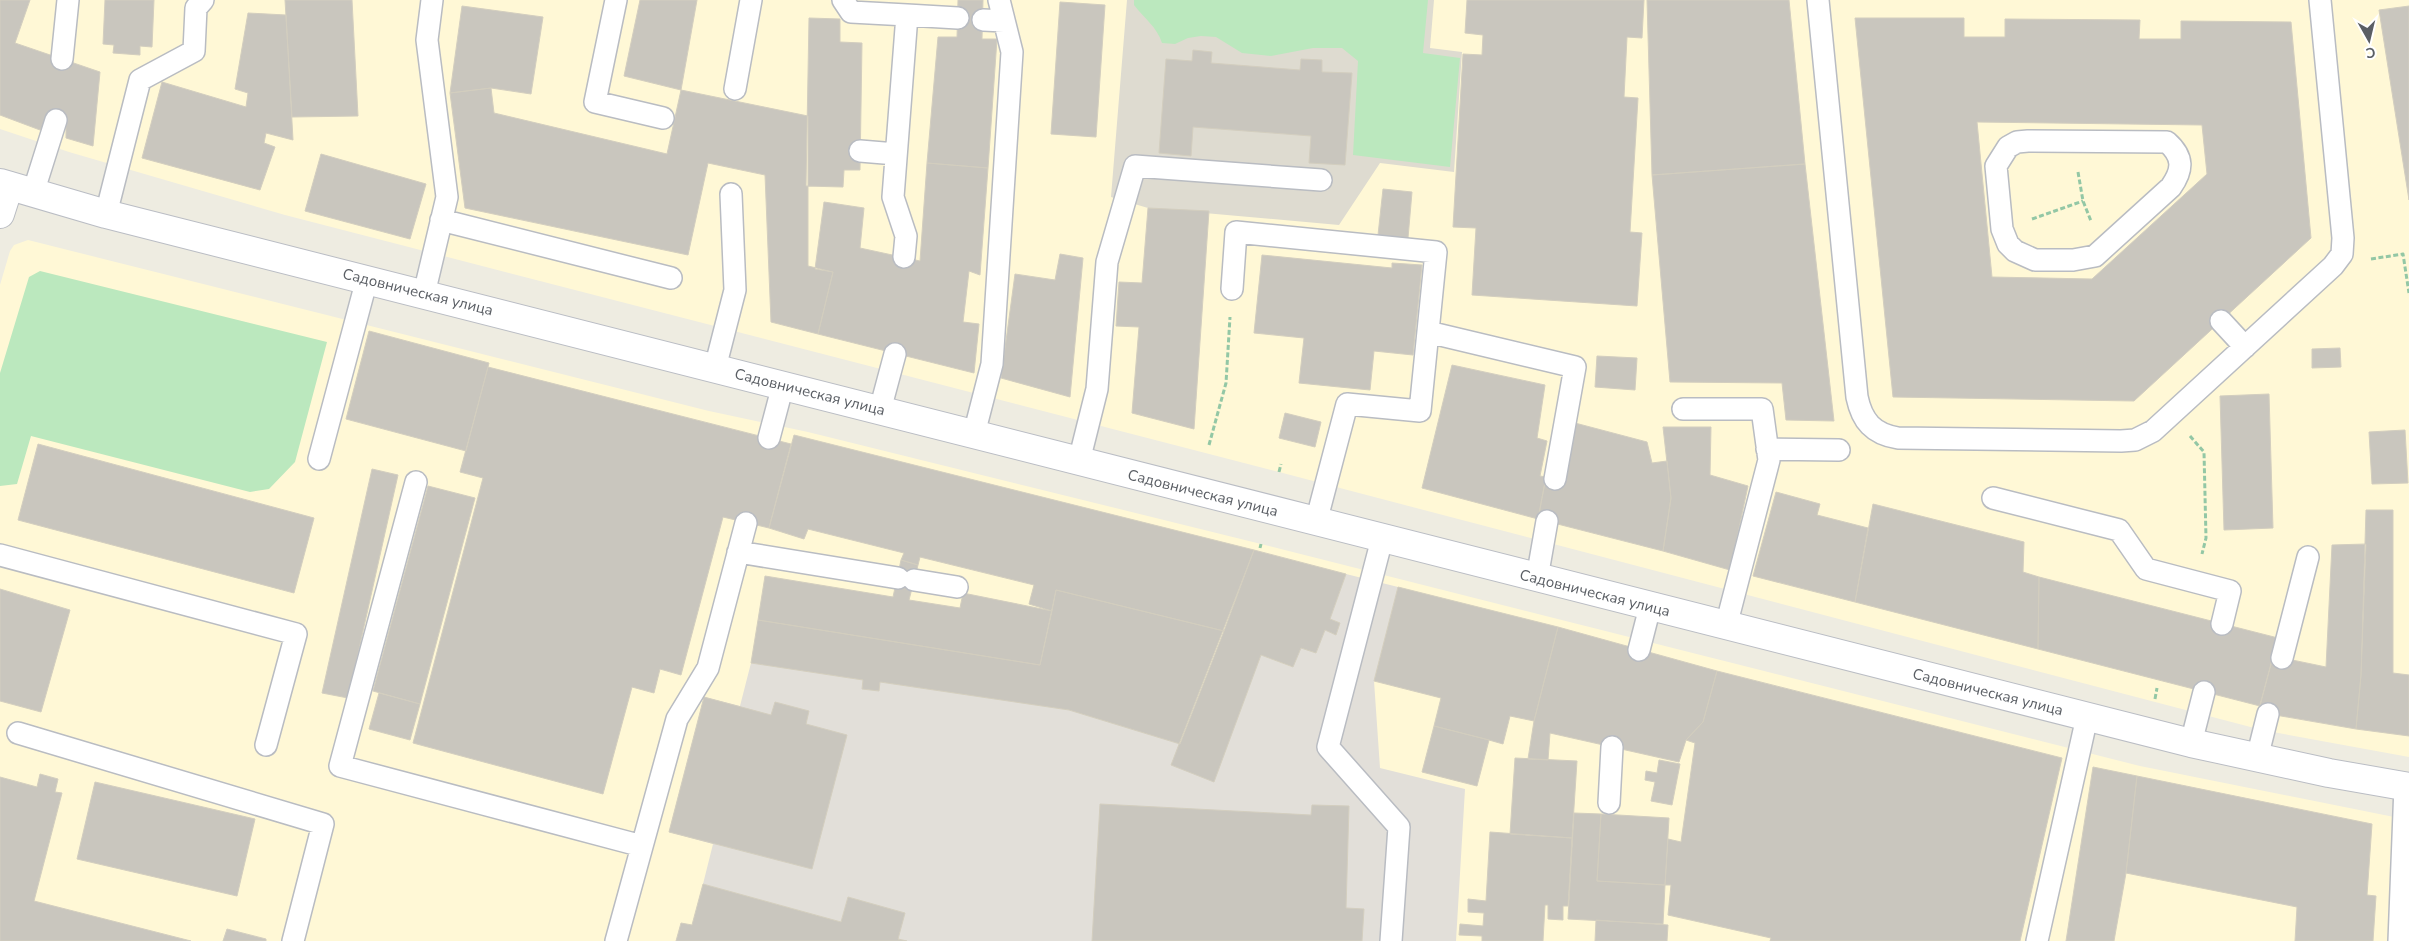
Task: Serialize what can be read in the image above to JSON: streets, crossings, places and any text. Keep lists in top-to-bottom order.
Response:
{
  "streets": {
    "street": ["Садовническая улица"]
  },
  "north": "bottom"
}
